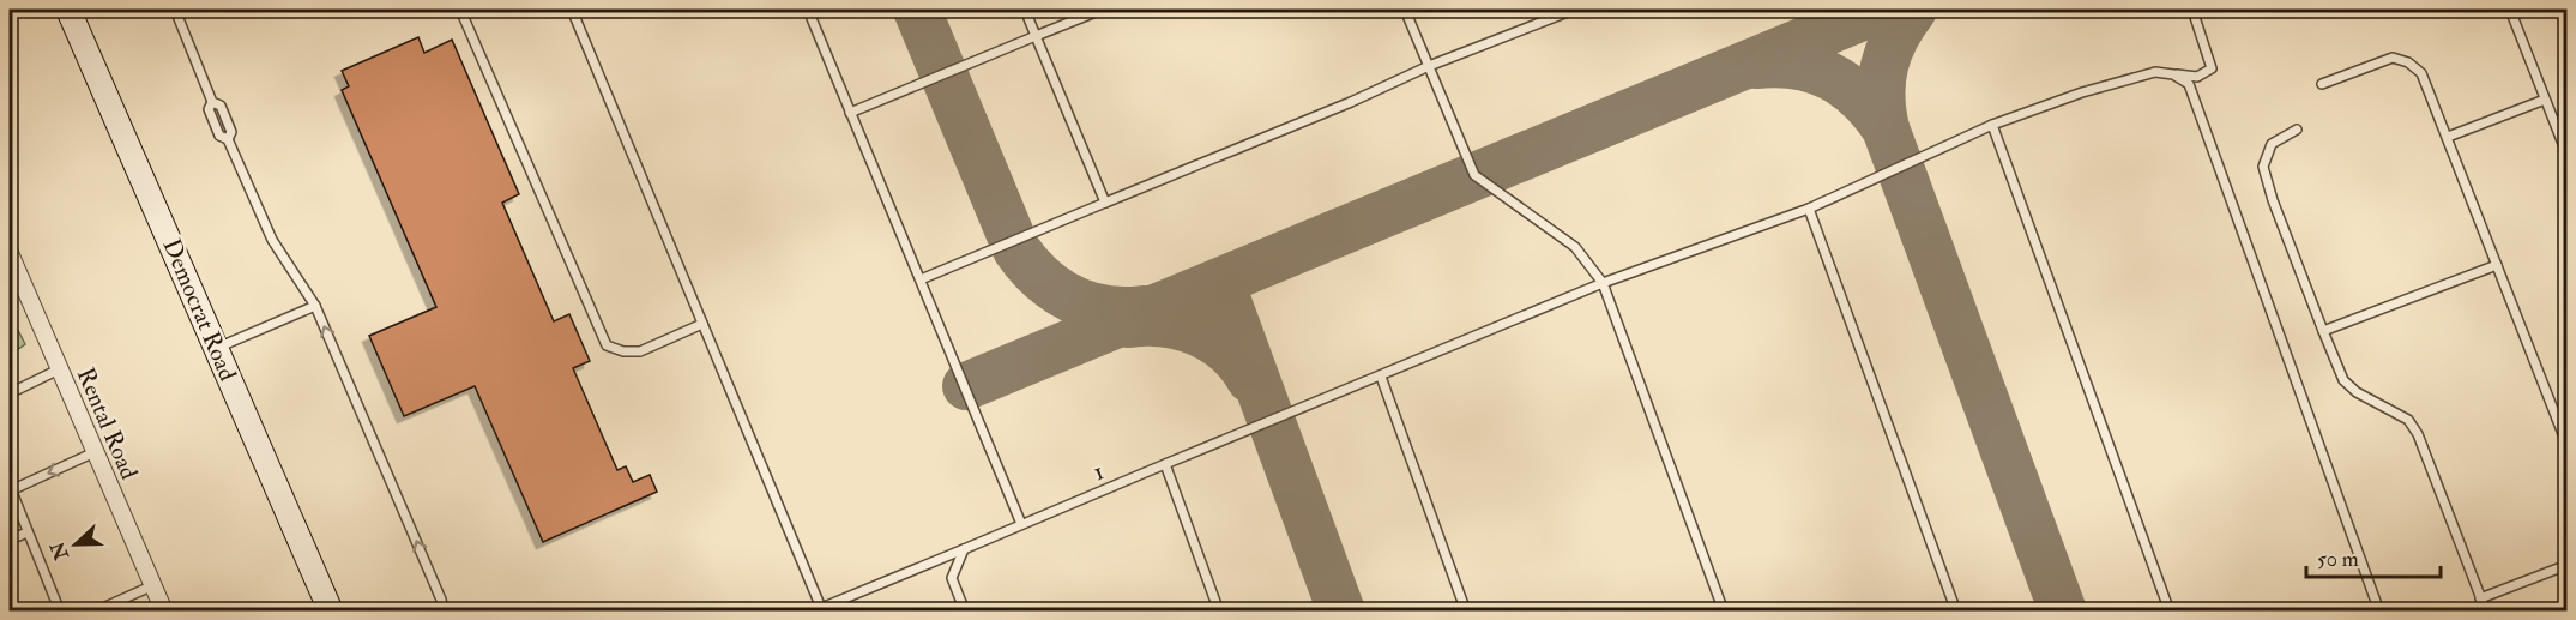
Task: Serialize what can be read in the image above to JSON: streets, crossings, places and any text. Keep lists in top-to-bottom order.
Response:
{
  "streets": {
    "main road": ["Democrat Road"],
    "street": ["Rental Road"],
    "lane": ["1"]
  },
  "scale_bar": "50 m",
  "north": "left"
}
